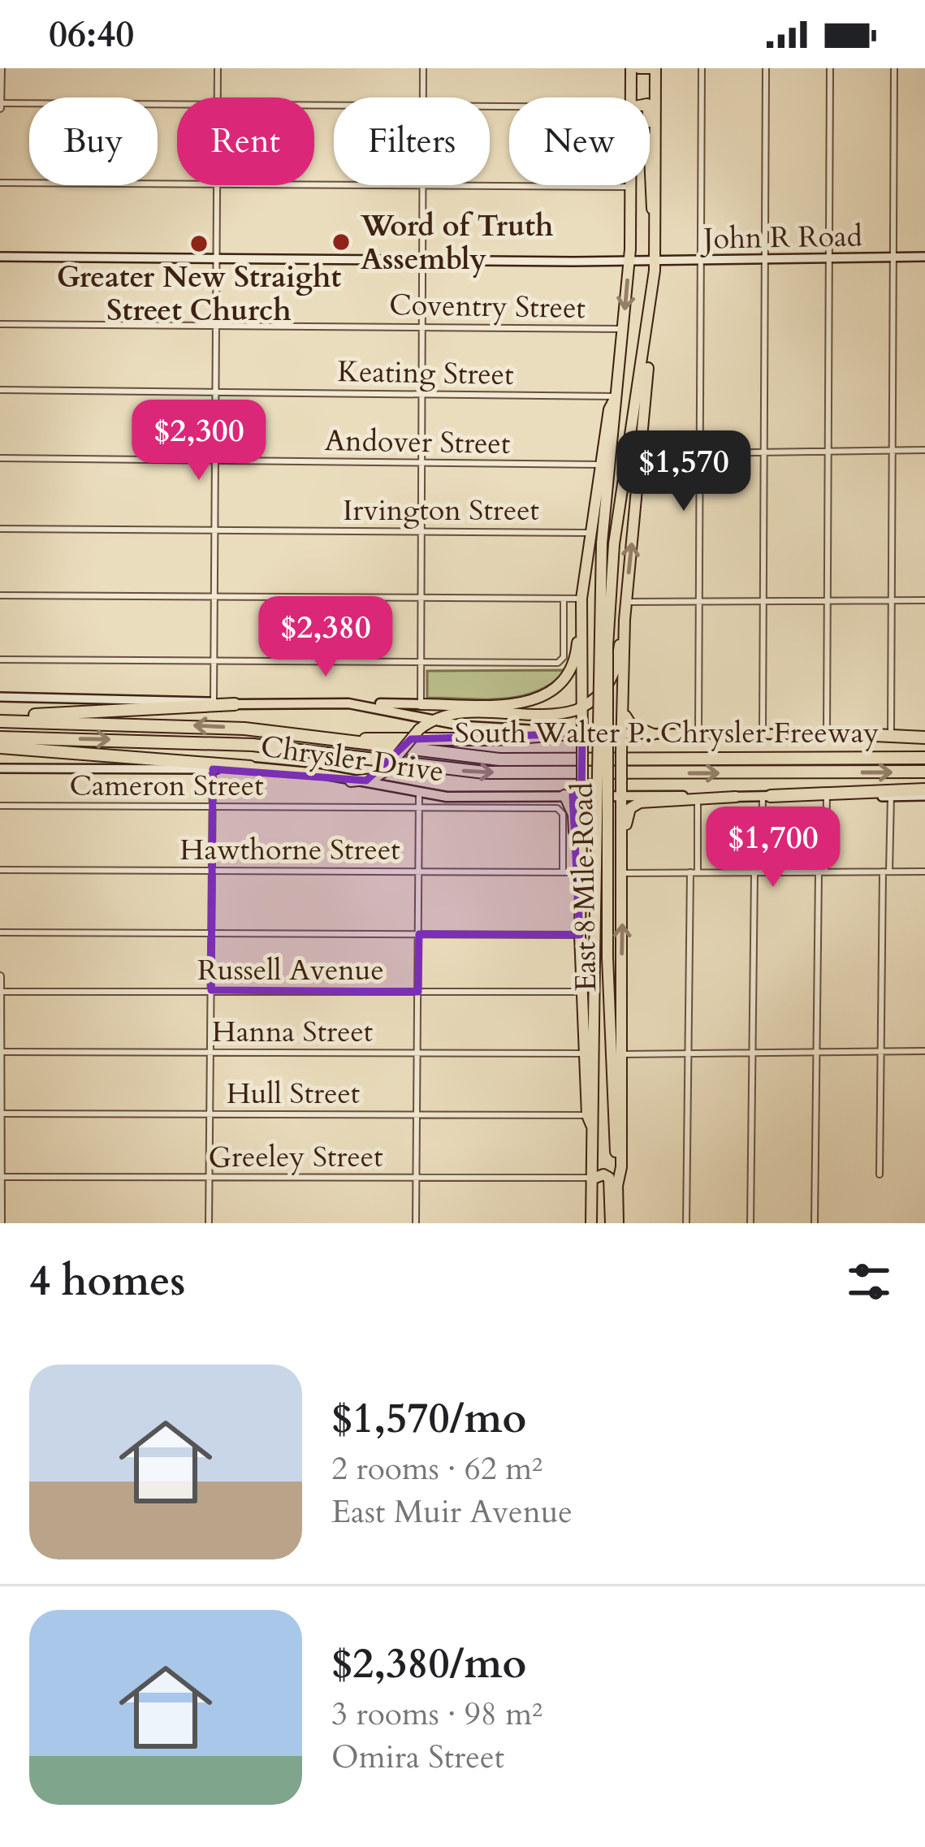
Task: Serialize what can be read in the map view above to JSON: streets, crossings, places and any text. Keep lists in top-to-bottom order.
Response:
{
  "streets": {
    "highway": ["South Walter P. Chrysler Freeway", "East 8 Mile Road"],
    "main road": ["John R Road", "Chrysler Drive"],
    "street": [
      "Coventry Street",
      "Keating Street",
      "Andover Street",
      "Irvington Street",
      "Cameron Street",
      "Hawthorne Street",
      "Russell Avenue",
      "Hanna Street",
      "Hull Street",
      "Greeley Street"
    ]
  },
  "crossings": [
    ["John R Road", "East 8 Mile Road"],
    ["Chrysler Drive", "East 8 Mile Road"],
    ["Cameron Street", "Hawthorne Street"],
    ["Hawthorne Street", "East 8 Mile Road"],
    ["East 8 Mile Road", "Russell Avenue"],
    ["East 8 Mile Road", "Hanna Street"],
    ["East 8 Mile Road", "Hull Street"],
    ["East 8 Mile Road", "Greeley Street"]
  ],
  "places": ["Word of Truth Assembly", "Greater New Straight Street Church"],
  "page": {
    "status": "06:40",
    "chip": [
      "Buy",
      "Rent",
      "Filters",
      "New"
    ],
    "price": [
      "$2,300",
      "$1,570",
      "$2,380",
      "$1,700"
    ],
    "heading": "4 homes",
    "list": [
      {
        "name": "$1,570/mo",
        "note": "2 rooms · 62 m² · East Muir Avenue"
      },
      {
        "name": "$2,380/mo",
        "note": "3 rooms · 98 m² · Omira Street"
      }
    ]
  }
}
